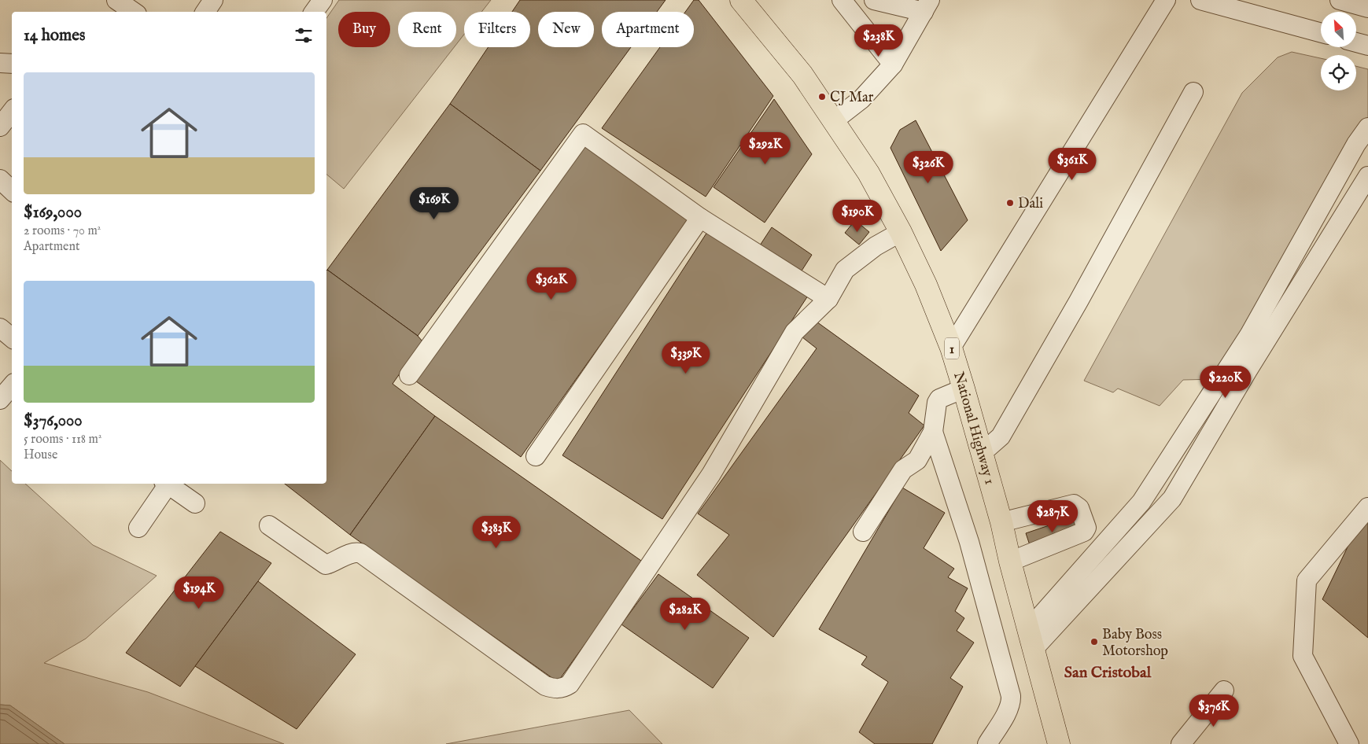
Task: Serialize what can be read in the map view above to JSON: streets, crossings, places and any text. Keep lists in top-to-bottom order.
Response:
{
  "streets": {
    "highway": ["1", "National Highway 1"]
  },
  "districts": ["San Cristobal"],
  "places": ["CJ Mar", "Dali", "Baby Boss Motorshop"],
  "north": "top left",
  "page": {
    "chip": [
      "Buy",
      "Rent",
      "Filters",
      "New",
      "Apartment"
    ],
    "heading": "14 homes",
    "price": [
      "$238K",
      "$292K",
      "$361K",
      "$326K",
      "$169K",
      "$190K",
      "$362K",
      "$339K",
      "$220K",
      "$287K",
      "$383K",
      "$194K",
      "$282K",
      "$376K"
    ],
    "list": [
      {
        "name": "$169,000",
        "note": "2 rooms · 70 m² · Apartment"
      },
      {
        "name": "$376,000",
        "note": "5 rooms · 118 m² · House"
      }
    ]
  }
}
